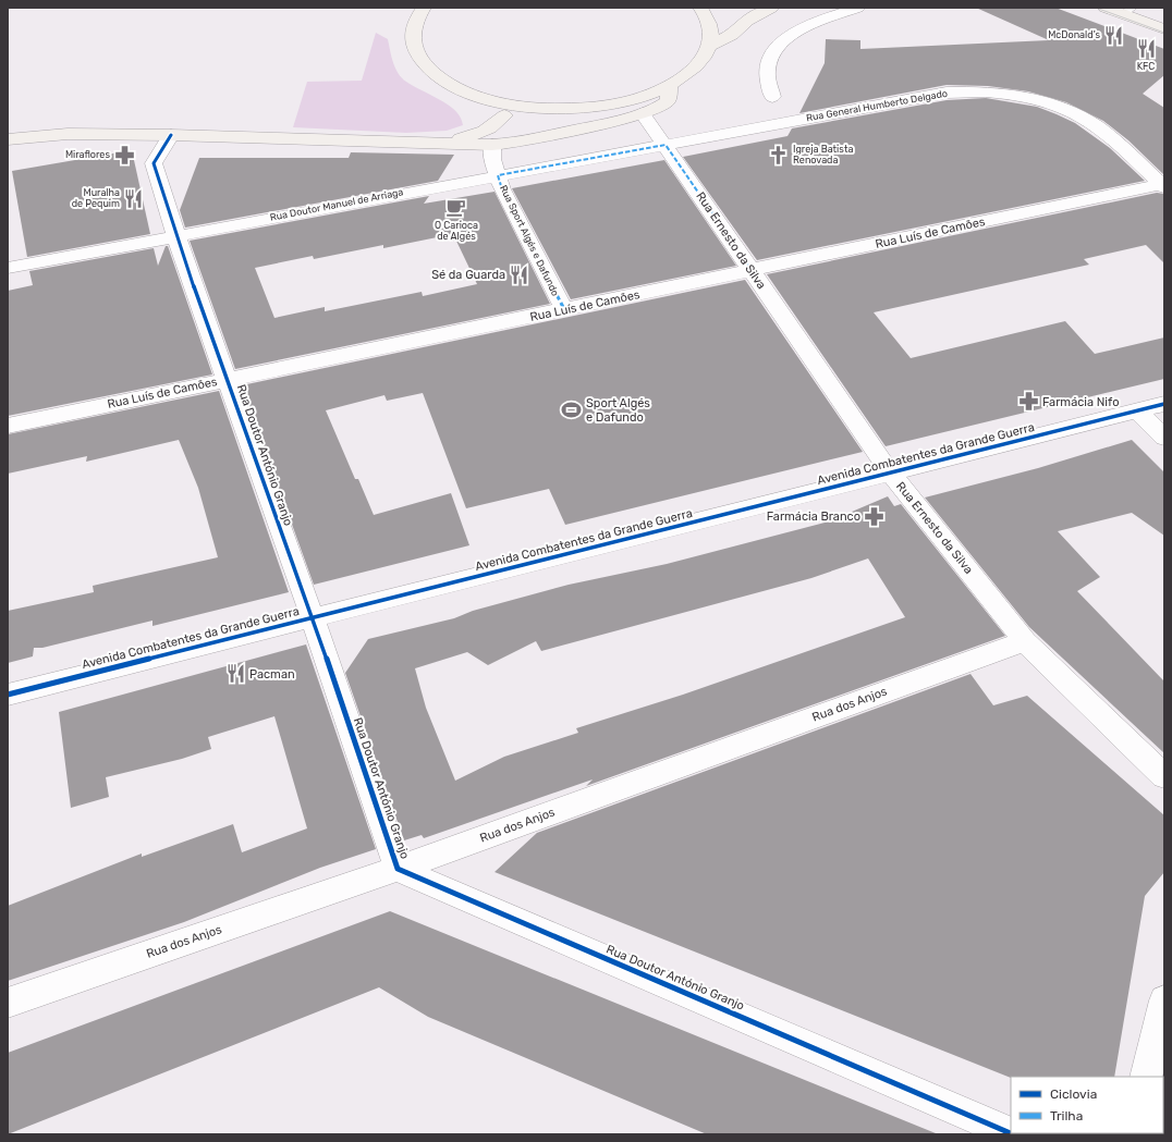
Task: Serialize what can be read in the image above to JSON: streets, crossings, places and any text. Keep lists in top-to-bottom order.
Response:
{
  "streets": {
    "street": [
      "Rua General Humberto Delgado",
      "Rua Doutor Manuel de Arriaga",
      "Rua Luís de Camões",
      "Rua Sport Algés e Dafundo",
      "Rua Ernesto da Silva",
      "Avenida Combatentes da Grande Guerra",
      "Rua Doutor António Granjo",
      "Rua dos Anjos"
    ]
  },
  "crossings": [
    ["Rua General Humberto Delgado", "Rua Doutor Manuel de Arriaga"],
    ["Rua General Humberto Delgado", "Rua Luís de Camões"],
    ["Rua General Humberto Delgado", "Rua Ernesto da Silva"],
    ["Rua Doutor Manuel de Arriaga", "Rua Sport Algés e Dafundo"],
    ["Rua Doutor Manuel de Arriaga", "Rua Ernesto da Silva"],
    ["Rua Doutor Manuel de Arriaga", "Rua Doutor António Granjo"],
    ["Rua Luís de Camões", "Rua Sport Algés e Dafundo"],
    ["Rua Luís de Camões", "Rua Ernesto da Silva"],
    ["Rua Luís de Camões", "Rua Doutor António Granjo"],
    ["Rua Ernesto da Silva", "Avenida Combatentes da Grande Guerra"],
    ["Rua Ernesto da Silva", "Rua dos Anjos"],
    ["Avenida Combatentes da Grande Guerra", "Rua Doutor António Granjo"],
    ["Rua Doutor António Granjo", "Rua dos Anjos"]
  ],
  "places": {
    "restaurant": [
      "McDonald's",
      "KFC",
      "Muralha de Pequim",
      "Sé da Guarda",
      "Pacman"
    ],
    "pharmacy": ["Miraflores", "Farmácia Nifo", "Farmácia Branco"],
    "church": ["Igreja Batista Renovada"],
    "cafe": ["O Carioca de Algés"],
    "sports": ["Sport Algés e Dafundo"]
  },
  "legend": ["Ciclovia", "Trilha"]
}
